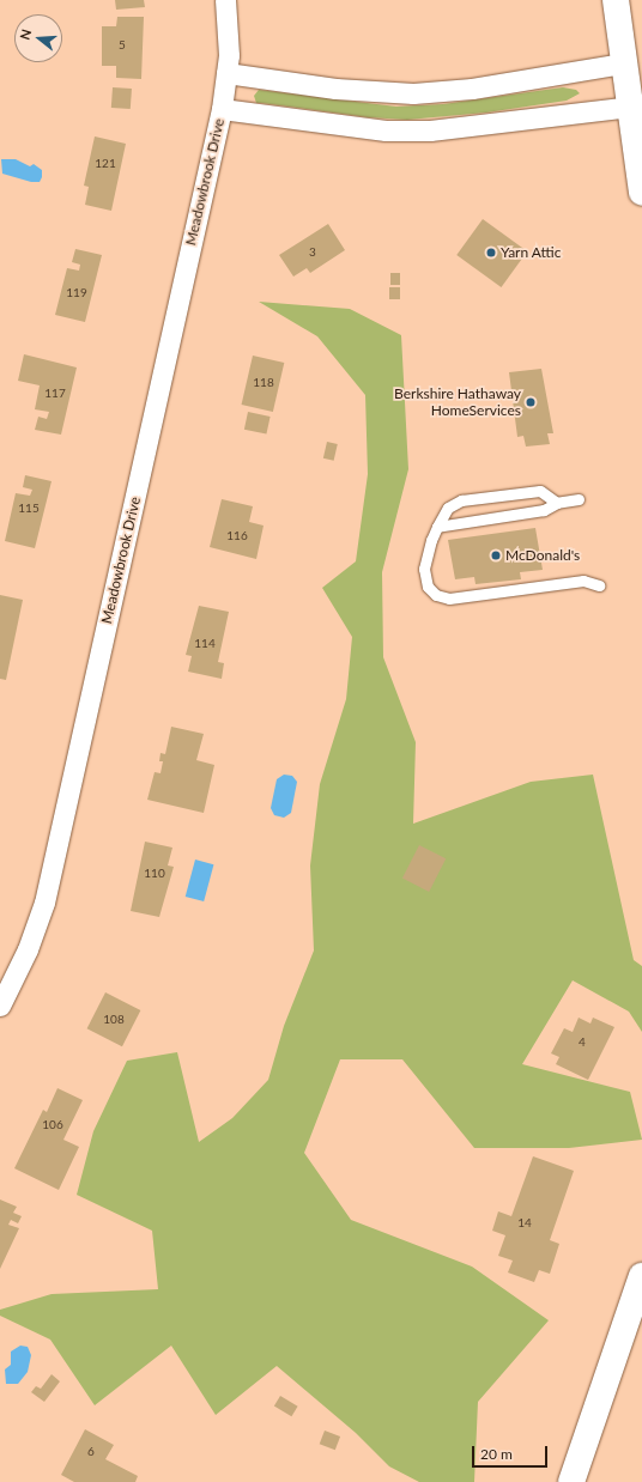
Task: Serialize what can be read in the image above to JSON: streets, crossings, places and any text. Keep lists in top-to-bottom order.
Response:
{
  "streets": {
    "street": ["Meadowbrook Drive"]
  },
  "places": ["Yarn Attic", "Berkshire Hathaway HomeServices", "McDonald's"],
  "house_numbers": [
    "5",
    "121",
    "3",
    "119",
    "118",
    "117",
    "115",
    "116",
    "114",
    "110",
    "108",
    "4",
    "106",
    "14",
    "6"
  ],
  "scale_bar": "20 m",
  "north": "left"
}
